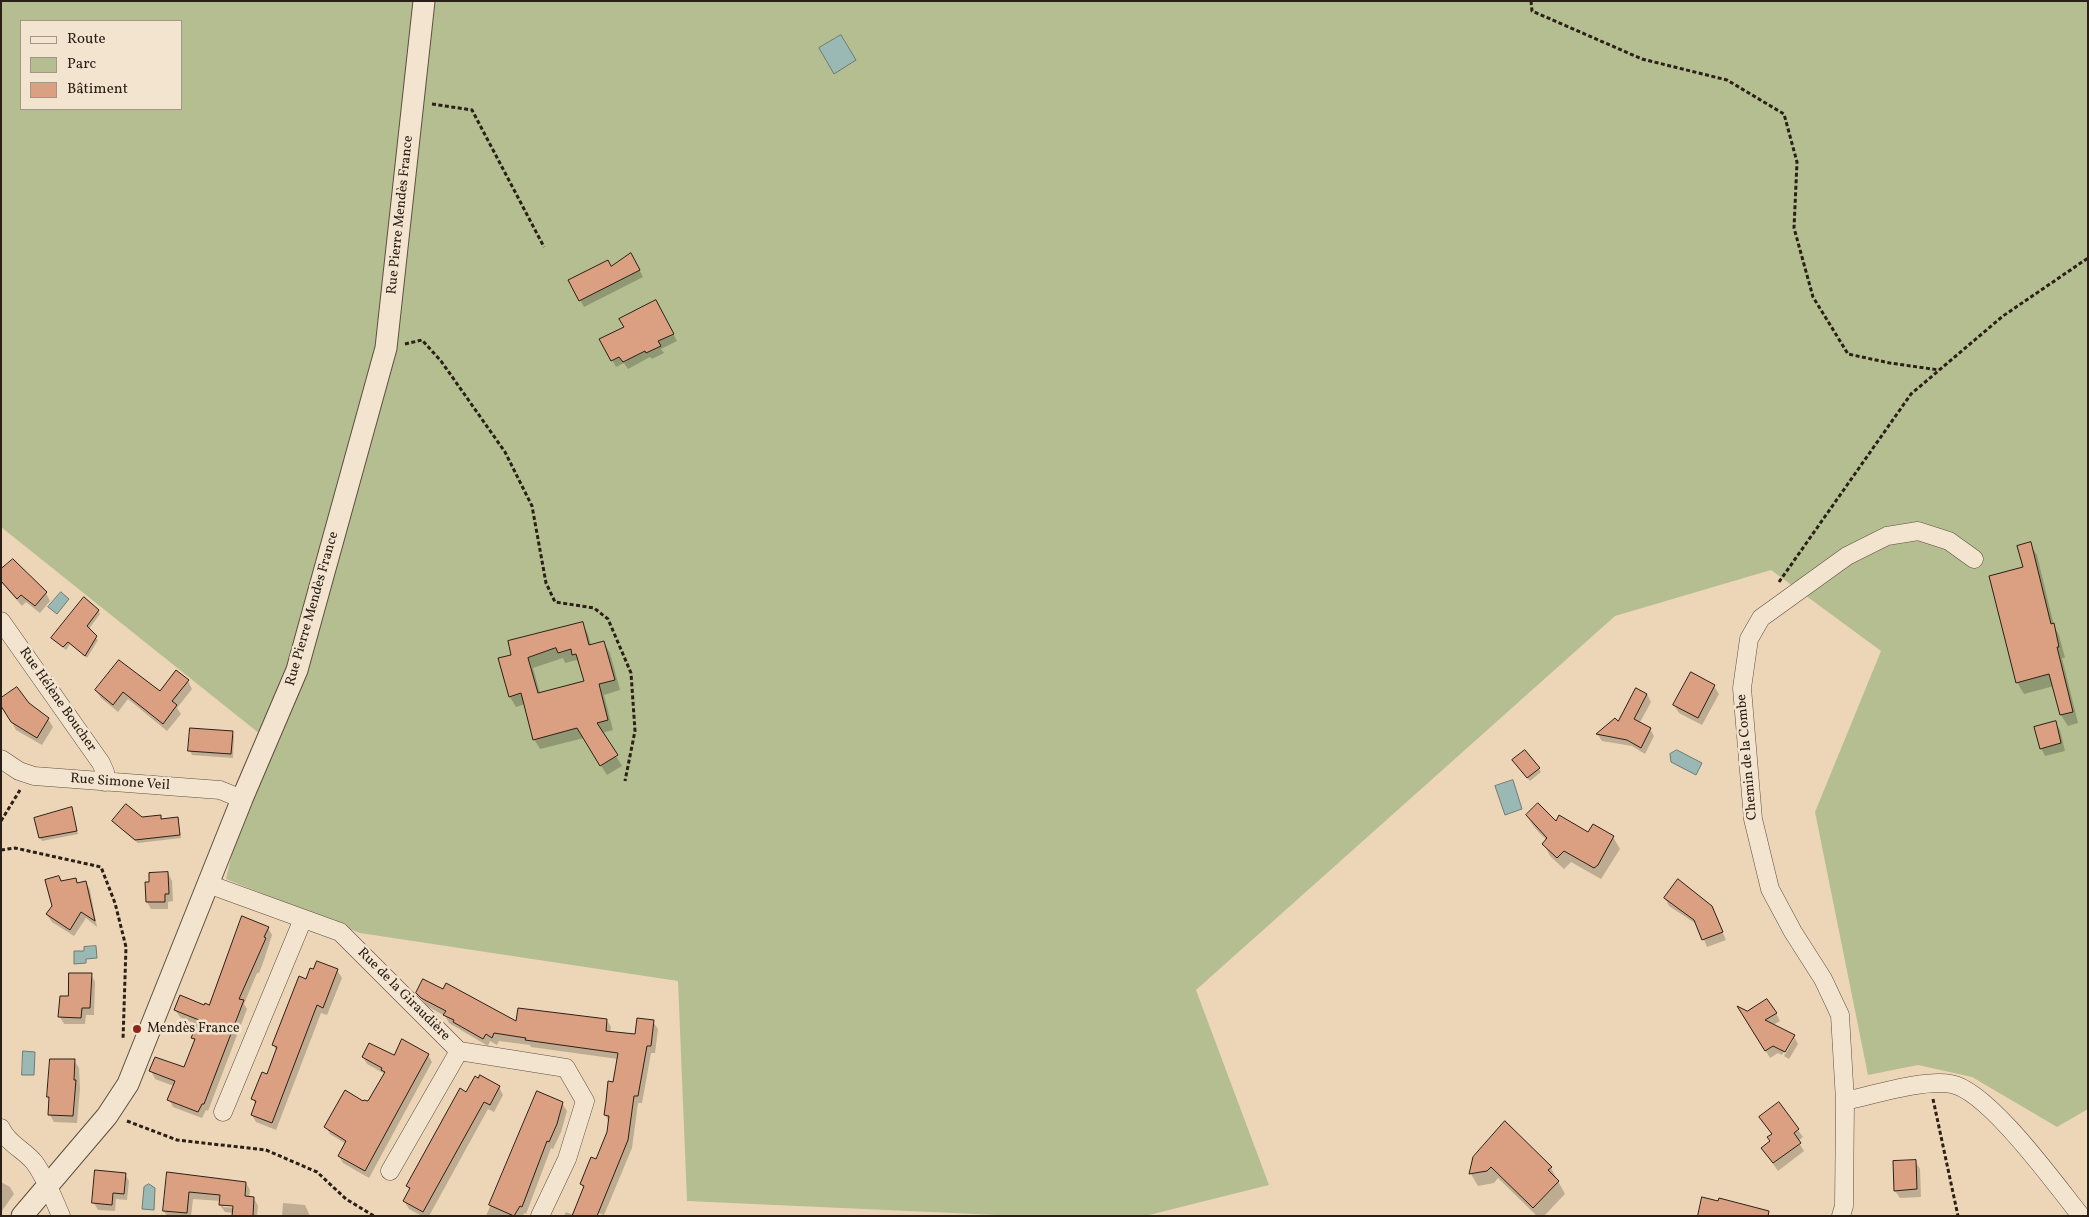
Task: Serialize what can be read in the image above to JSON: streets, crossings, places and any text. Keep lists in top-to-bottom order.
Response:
{
  "streets": {
    "street": [
      "Rue Pierre Mendès France",
      "Rue Hélène Boucher",
      "Chemin de la Combe",
      "Rue Simone Veil",
      "Rue de la Giraudière"
    ]
  },
  "crossings": [
    ["Rue Pierre Mendès France", "Rue Simone Veil"],
    ["Rue Pierre Mendès France", "Rue de la Giraudière"],
    ["Rue Hélène Boucher", "Rue Simone Veil"]
  ],
  "places": ["Mendès France"],
  "legend": ["Route", "Parc", "Bâtiment"]
}
